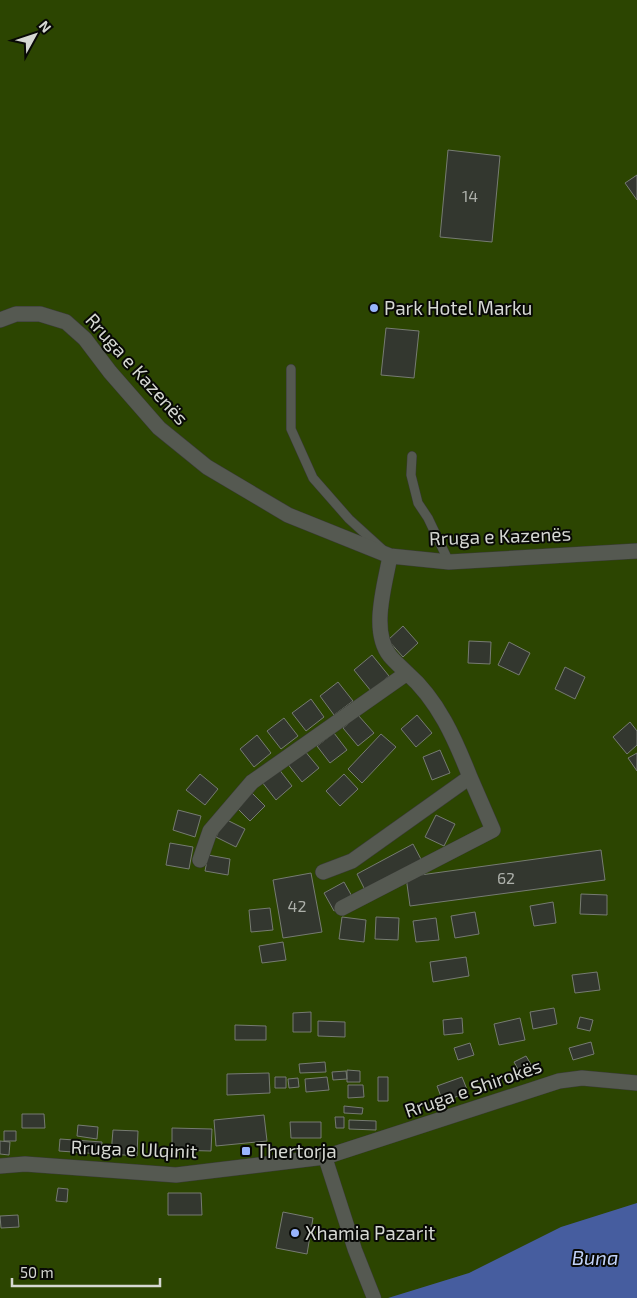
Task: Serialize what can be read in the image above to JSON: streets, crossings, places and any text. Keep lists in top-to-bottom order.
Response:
{
  "streets": {
    "street": ["Rruga e Kazenës", "Rruga e Shirokës", "Rruga e Ulqinit"]
  },
  "crossings": [
    ["Rruga e Shirokës", "Rruga e Ulqinit"]
  ],
  "water": ["Buna"],
  "places": {
    "other": ["Park Hotel Marku", "Xhamia Pazarit"],
    "transit": ["Thertorja"]
  },
  "house_numbers": ["14", "62", "42"],
  "scale_bar": "50 m",
  "north": "top right"
}
